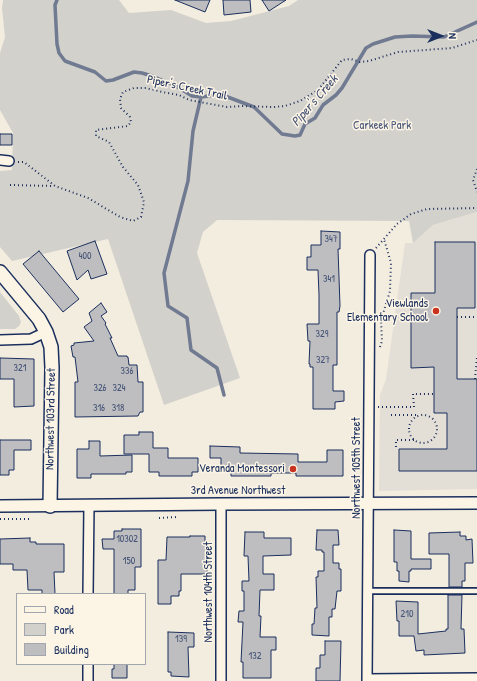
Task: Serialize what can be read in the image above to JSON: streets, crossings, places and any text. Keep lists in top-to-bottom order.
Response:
{
  "streets": {
    "main road": ["Northwest 103rd Street"],
    "street": ["Northwest 105th Street", "3rd Avenue Northwest", "Northwest 104th Street"],
    "path": ["Piper's Creek Trail"]
  },
  "crossings": [
    ["Northwest 103rd Street", "3rd Avenue Northwest"],
    ["Northwest 105th Street", "3rd Avenue Northwest"],
    ["3rd Avenue Northwest", "Northwest 104th Street"]
  ],
  "water": ["Piper's Creek"],
  "parks": ["Carkeek Park"],
  "places": ["Viewlands Elementary School", "Veranda Montessori"],
  "house_numbers": [
    "347",
    "400",
    "341",
    "329",
    "327",
    "321",
    "336",
    "326",
    "324",
    "316",
    "318",
    "10302",
    "150",
    "210",
    "139",
    "132"
  ],
  "legend": ["Road", "Park", "Building"],
  "north": "right"
}
